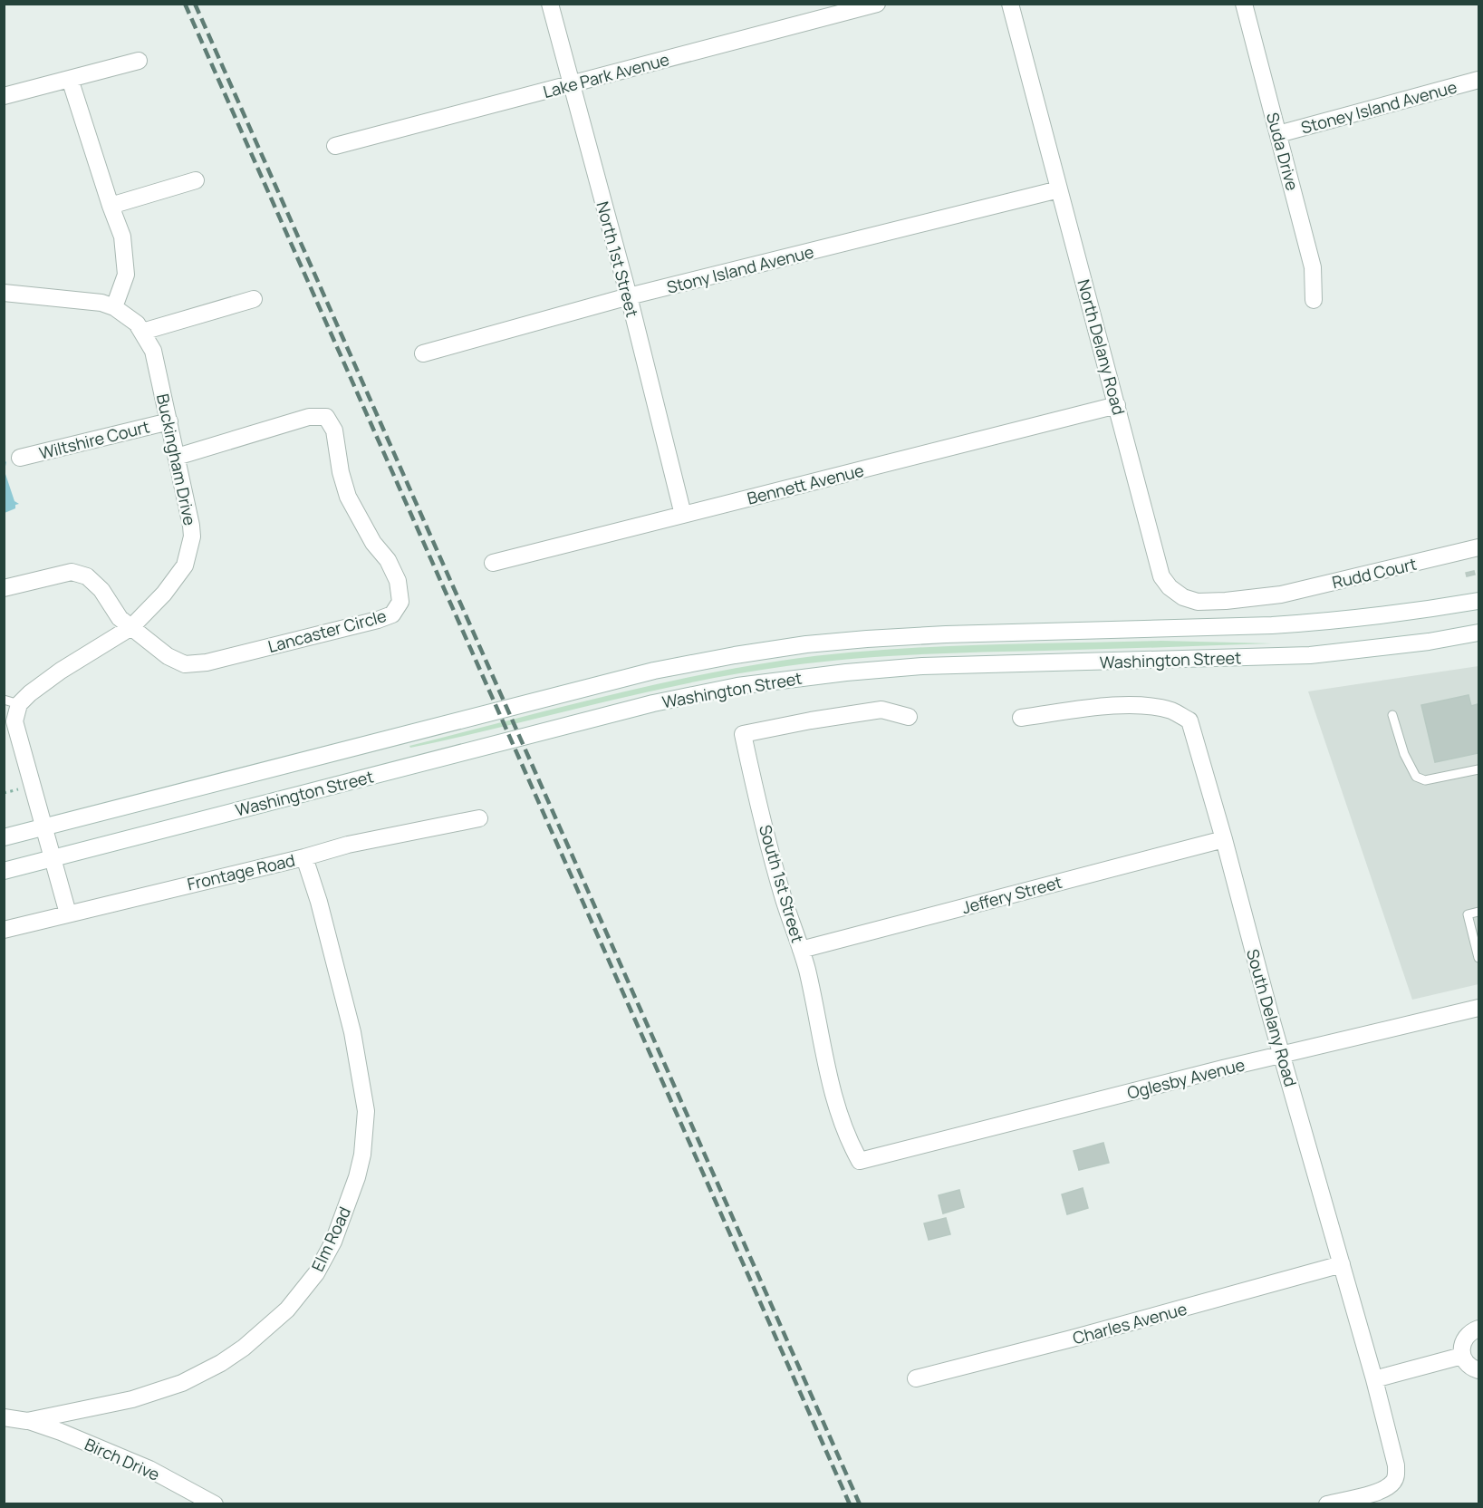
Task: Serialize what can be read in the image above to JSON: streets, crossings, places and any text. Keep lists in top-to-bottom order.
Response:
{
  "streets": {
    "street": [
      "Lake Park Avenue",
      "Stoney Island Avenue",
      "Suda Drive",
      "North 1st Street",
      "Stony Island Avenue",
      "North Delany Road",
      "Wiltshire Court",
      "Buckingham Drive",
      "Bennett Avenue",
      "Rudd Court",
      "Lancaster Circle",
      "Washington Street",
      "Frontage Road",
      "South 1st Street",
      "Jeffery Street",
      "South Delany Road",
      "Oglesby Avenue",
      "Elm Road",
      "Charles Avenue",
      "Birch Drive"
    ]
  },
  "crossings": [
    ["Lake Park Avenue", "North 1st Street"],
    ["Stoney Island Avenue", "Suda Drive"],
    ["North 1st Street", "Stony Island Avenue"],
    ["North 1st Street", "Bennett Avenue"],
    ["Stony Island Avenue", "North Delany Road"],
    ["North Delany Road", "Bennett Avenue"],
    ["North Delany Road", "Rudd Court"],
    ["Wiltshire Court", "Buckingham Drive"],
    ["Buckingham Drive", "Lancaster Circle"],
    ["Buckingham Drive", "Washington Street"],
    ["Buckingham Drive", "Frontage Road"],
    ["Frontage Road", "Elm Road"],
    ["South 1st Street", "Jeffery Street"],
    ["South 1st Street", "Oglesby Avenue"],
    ["Jeffery Street", "South Delany Road"],
    ["South Delany Road", "Oglesby Avenue"],
    ["South Delany Road", "Charles Avenue"],
    ["Elm Road", "Birch Drive"]
  ]
}
